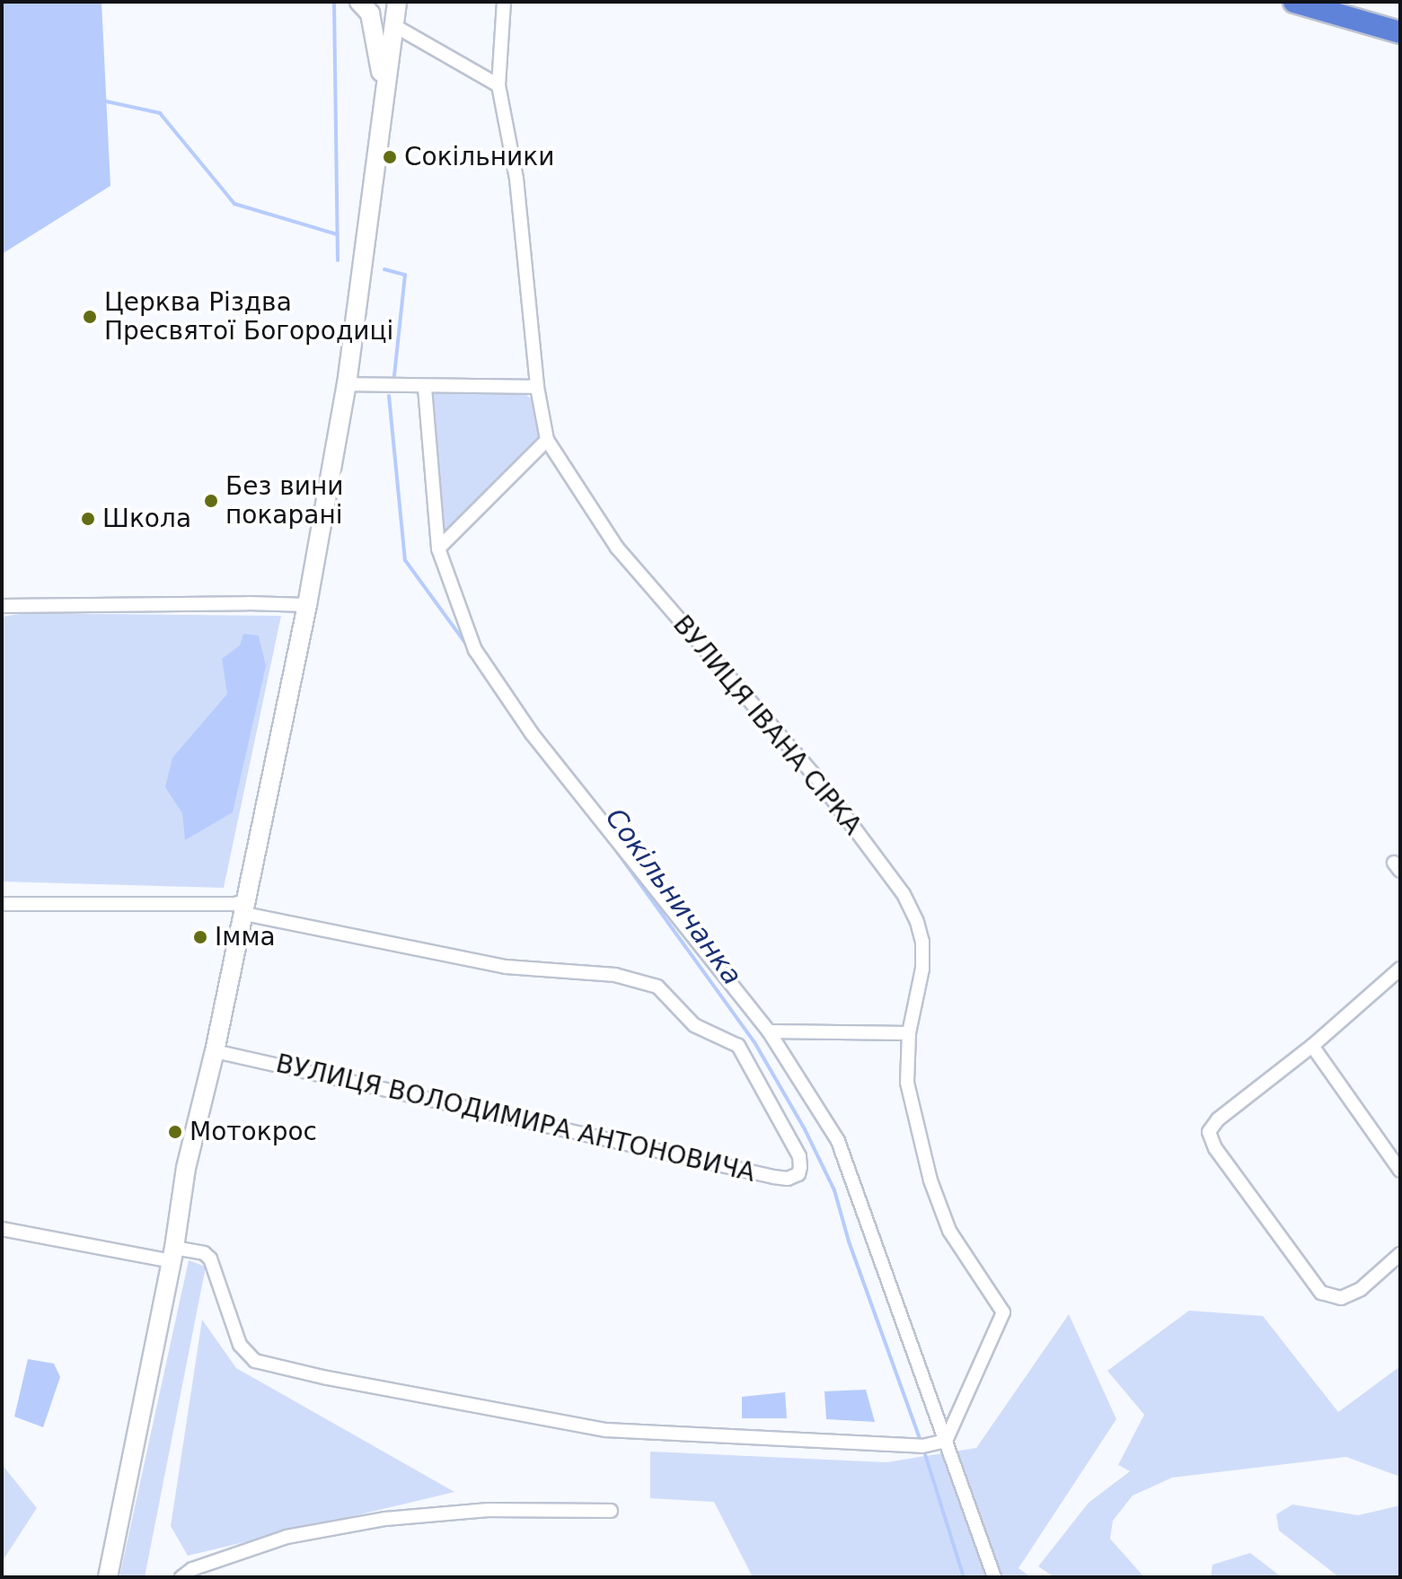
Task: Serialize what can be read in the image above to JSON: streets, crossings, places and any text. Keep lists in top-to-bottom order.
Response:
{
  "streets": {
    "street": ["ВУЛИЦЯ ІВАНА СІРКА", "ВУЛИЦЯ ВОЛОДИМИРА АНТОНОВИЧА"]
  },
  "water": ["Сокільничанка"],
  "places": [
    "Сокільники",
    "Церква Різдва Пресвятої Богородиці",
    "Без вини покарані",
    "Школа",
    "Імма",
    "Мотокрос"
  ]
}
